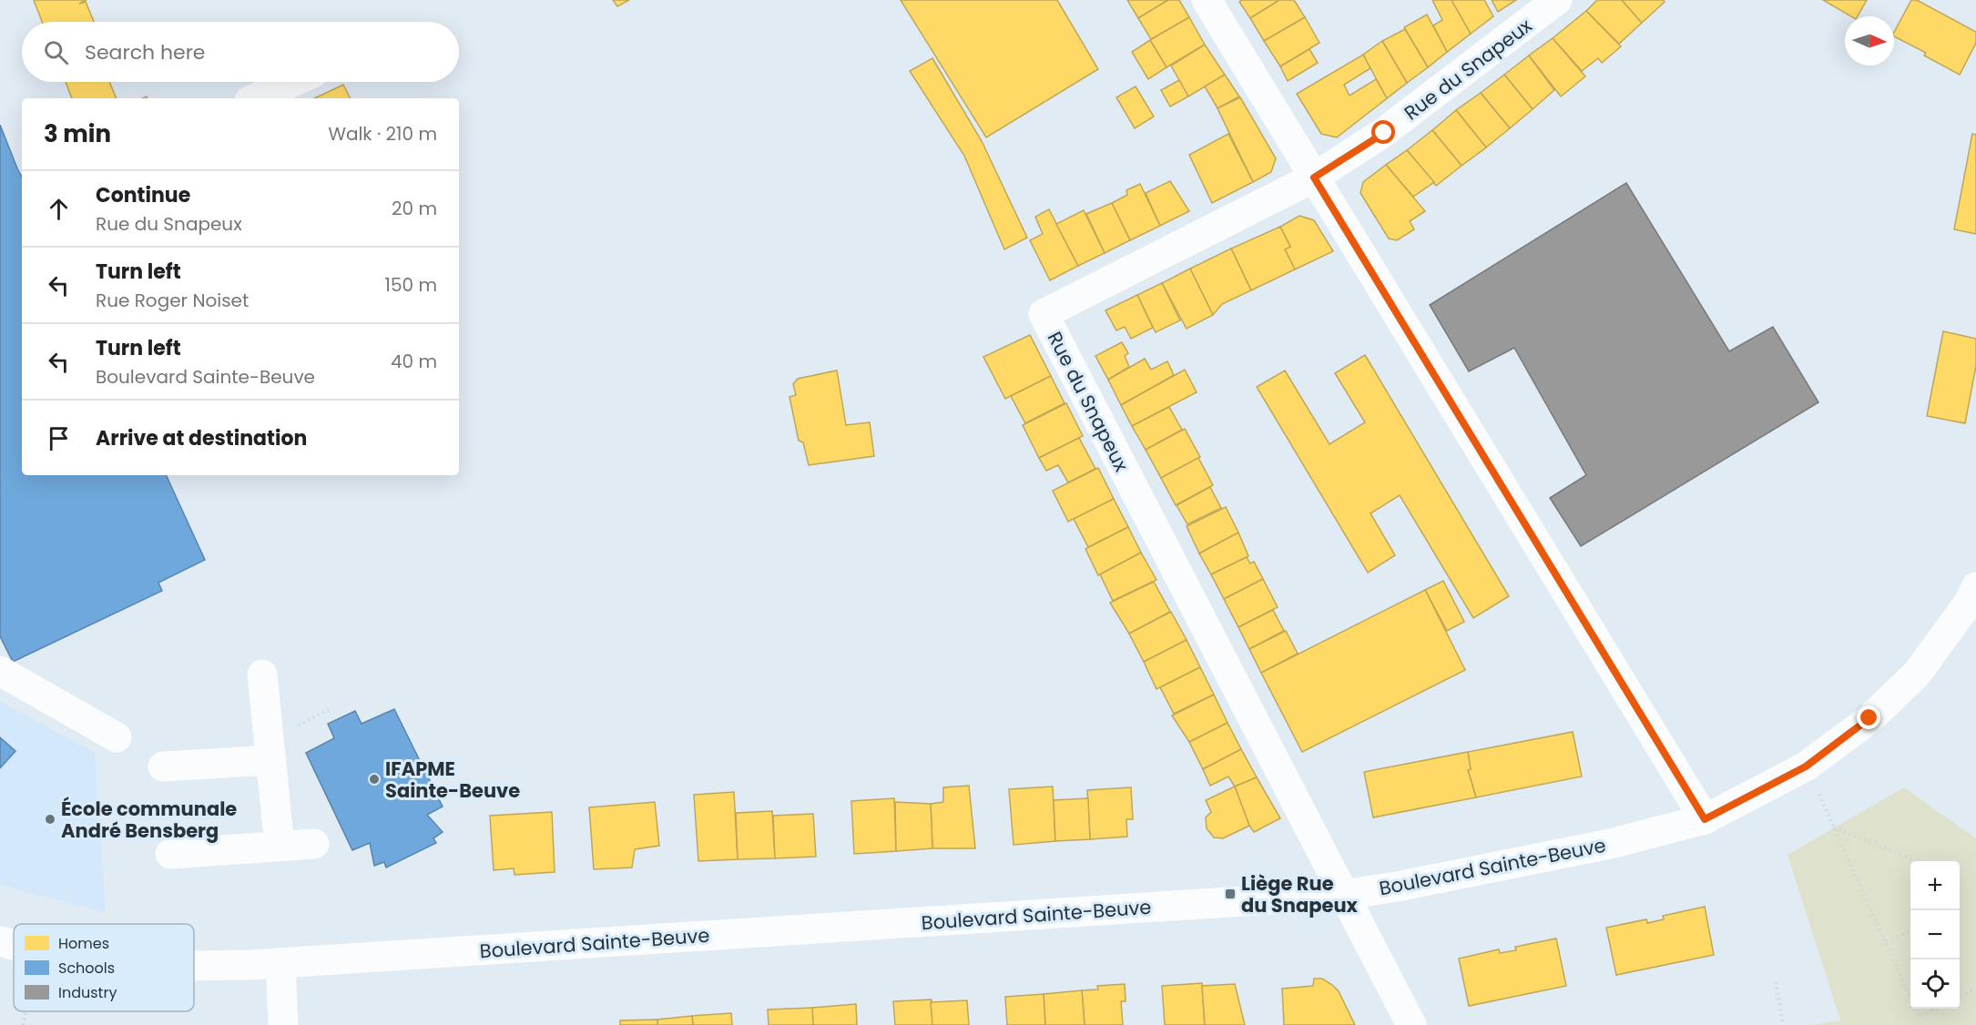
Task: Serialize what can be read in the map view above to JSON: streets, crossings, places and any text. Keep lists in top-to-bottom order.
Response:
{
  "streets": {
    "street": ["Rue du Snapeux", "Boulevard Sainte-Beuve"]
  },
  "crossings": [
    ["Rue du Snapeux", "Boulevard Sainte-Beuve"]
  ],
  "places": {
    "other": ["IFAPME Sainte-Beuve", "École communale André Bensberg"],
    "transit": ["Liège Rue du Snapeux"]
  },
  "legend": ["Homes", "Schools", "Industry"],
  "north": "right",
  "page": {
    "search": "Search here",
    "heading": ["3 min", "Walk · 210 m"],
    "list": [
      ["Continue", "Rue du Snapeux", "20 m"],
      ["Turn left", "Rue Roger Noiset", "150 m"],
      ["Turn left", "Boulevard Sainte-Beuve", "40 m"],
      "Arrive at destination"
    ],
    "map_buttons": ["+", "−"]
  }
}
